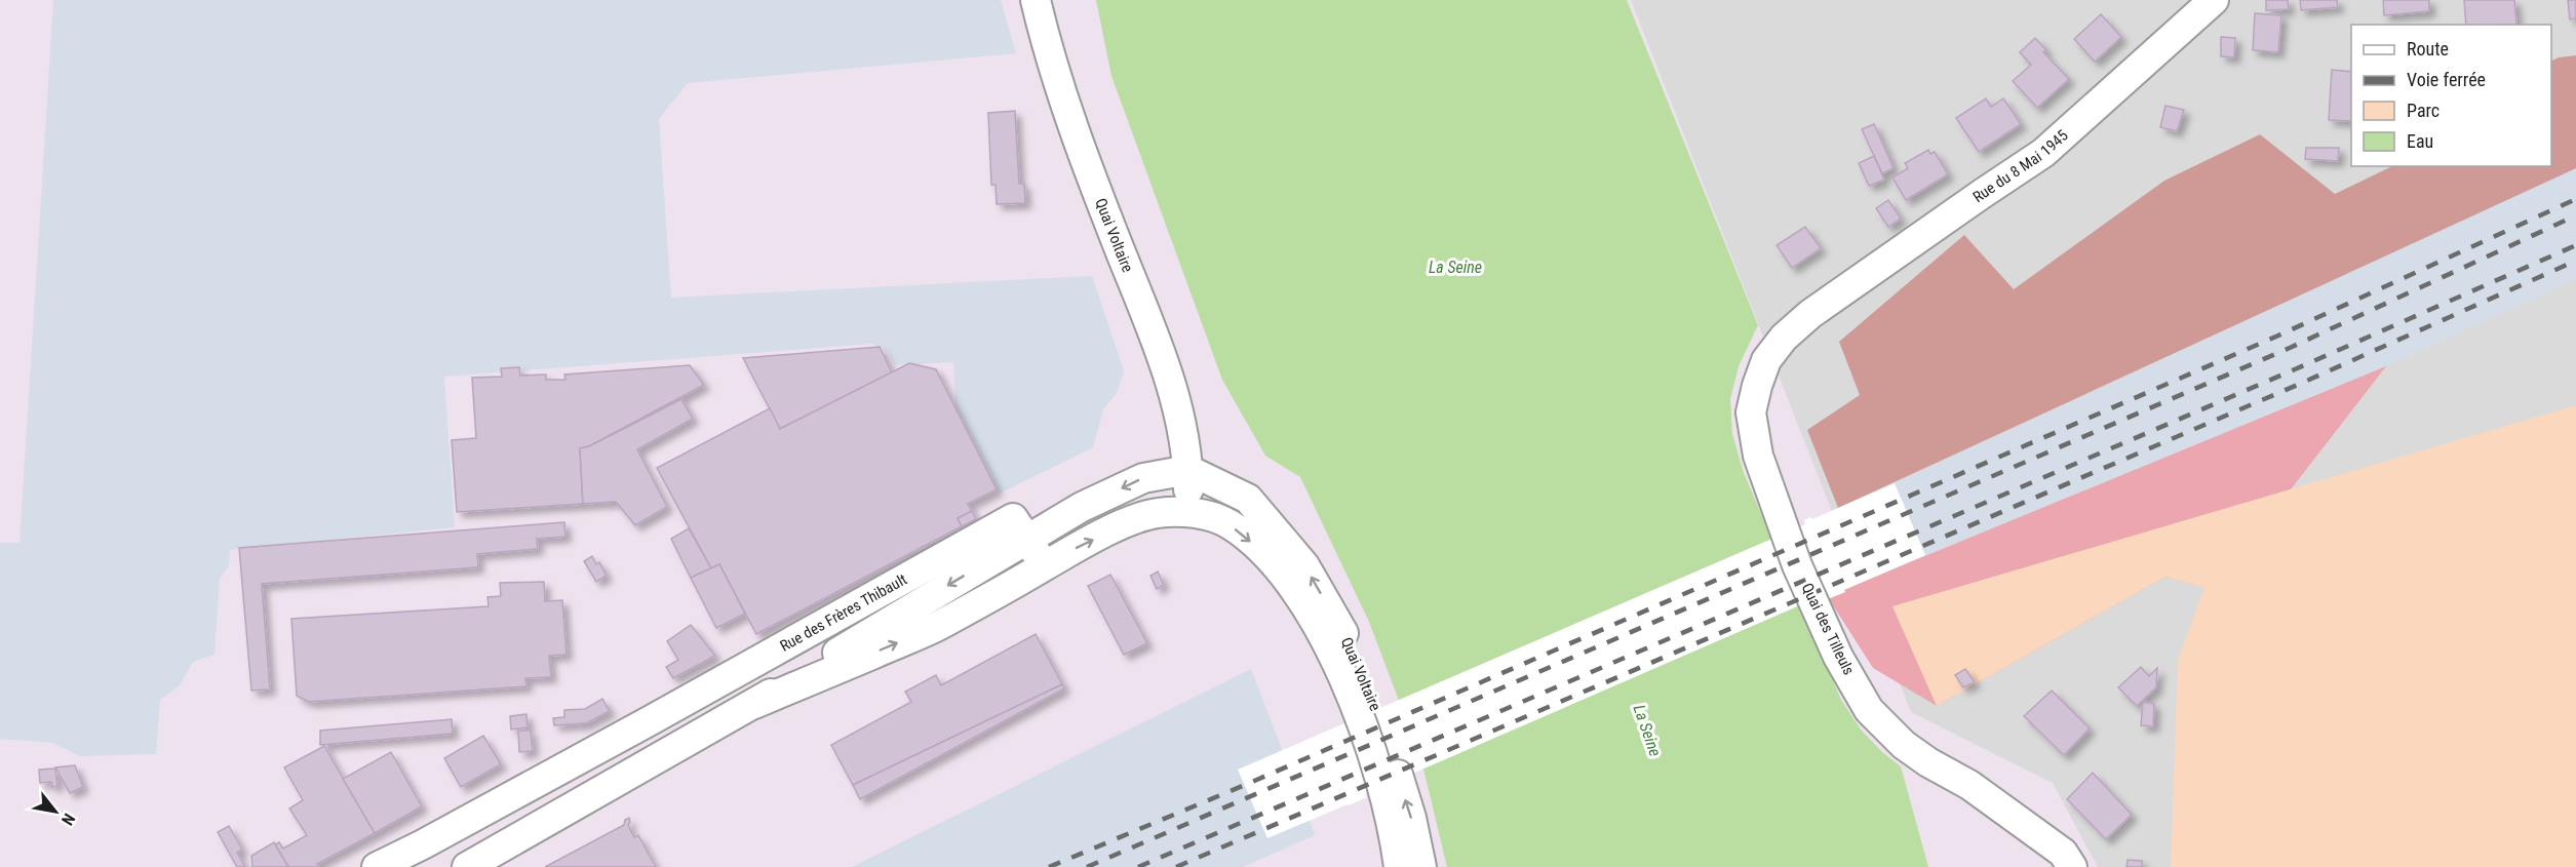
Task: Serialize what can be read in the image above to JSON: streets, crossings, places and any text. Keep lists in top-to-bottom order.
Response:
{
  "streets": {
    "street": [
      "Rue du 8 Mai 1945",
      "Quai Voltaire",
      "Rue des Frères Thibault",
      "Quai des Tilleuls"
    ]
  },
  "crossings": [
    ["Rue du 8 Mai 1945", "Quai des Tilleuls"],
    ["Quai Voltaire", "Rue des Frères Thibault"]
  ],
  "water": ["La Seine"],
  "legend": [
    "Route",
    "Voie ferrée",
    "Parc",
    "Eau"
  ],
  "north": "bottom right"
}
